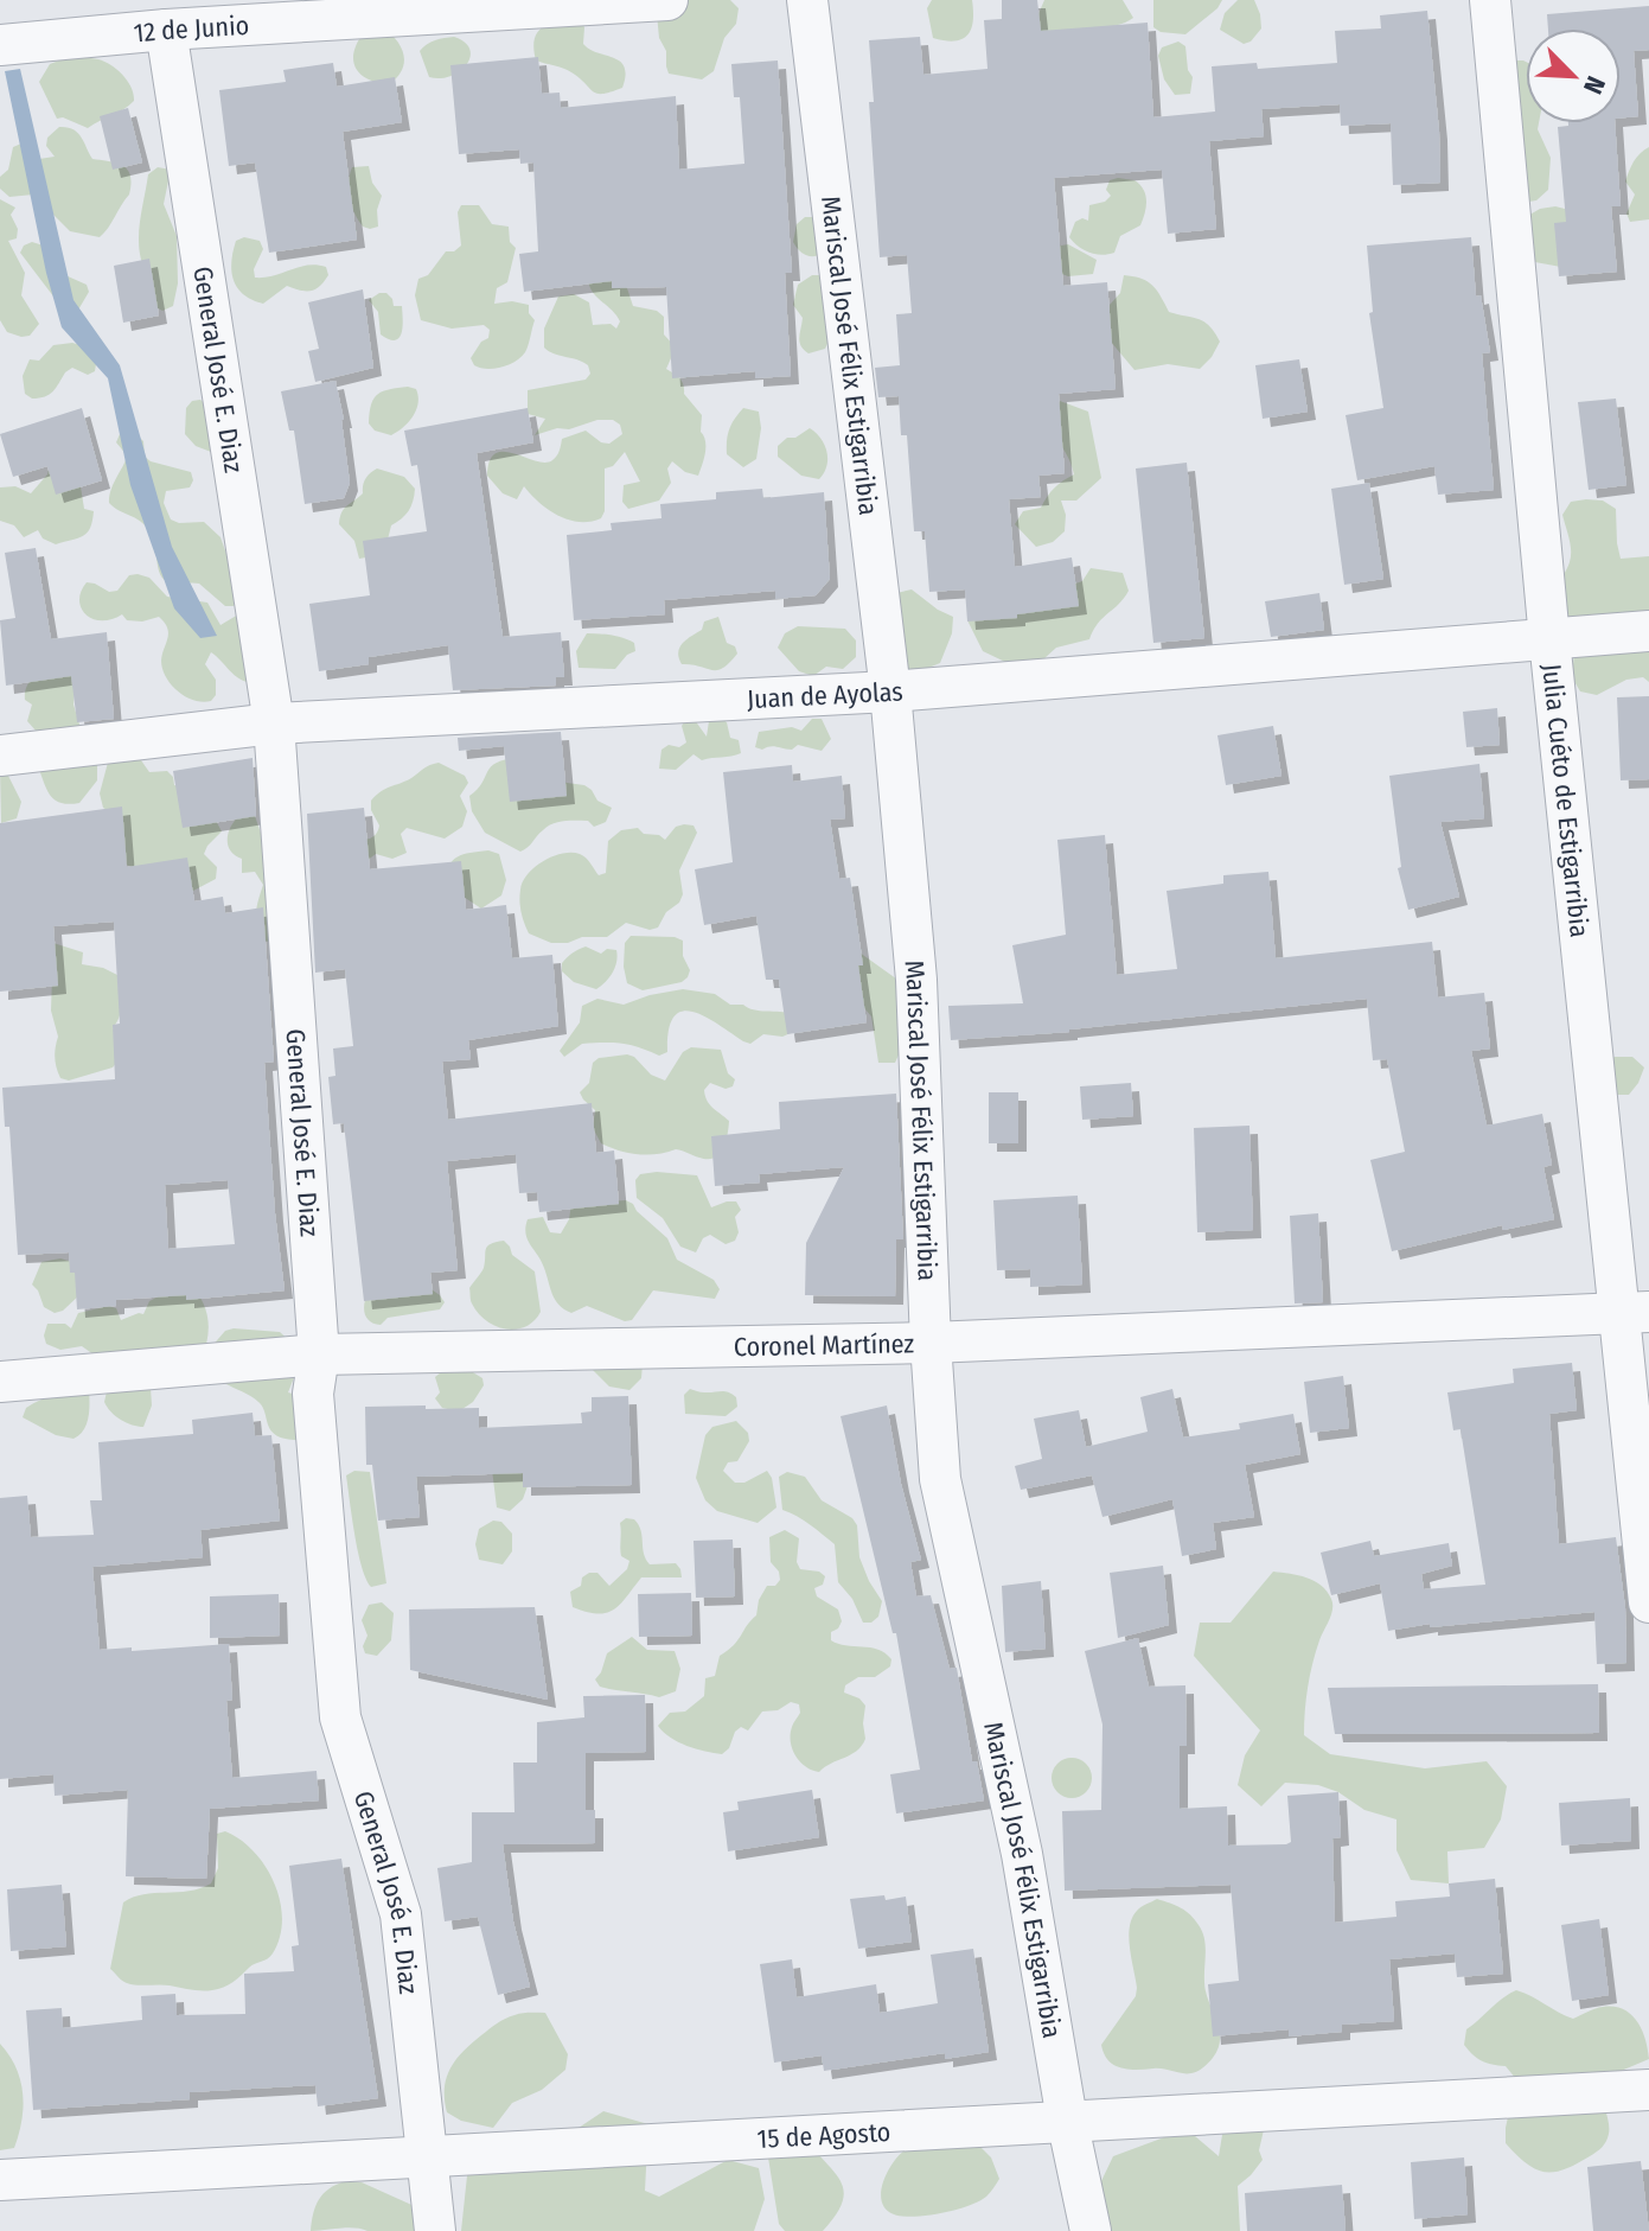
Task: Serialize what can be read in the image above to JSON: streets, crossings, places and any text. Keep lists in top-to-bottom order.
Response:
{
  "streets": {
    "street": [
      "12 de Junio",
      "Mariscal José Félix Estigarribia",
      "General José E. Diaz",
      "Juan de Ayolas",
      "Julia Cuéto de Estigarribia",
      "Coronel Martínez",
      "15 de Agosto"
    ]
  },
  "crossings": [
    ["12 de Junio", "General José E. Diaz"],
    ["Mariscal José Félix Estigarribia", "Juan de Ayolas"],
    ["Mariscal José Félix Estigarribia", "Coronel Martínez"],
    ["Mariscal José Félix Estigarribia", "15 de Agosto"],
    ["General José E. Diaz", "Juan de Ayolas"],
    ["General José E. Diaz", "Coronel Martínez"],
    ["General José E. Diaz", "15 de Agosto"],
    ["Juan de Ayolas", "Julia Cuéto de Estigarribia"],
    ["Julia Cuéto de Estigarribia", "Coronel Martínez"]
  ],
  "north": "bottom right"
}
